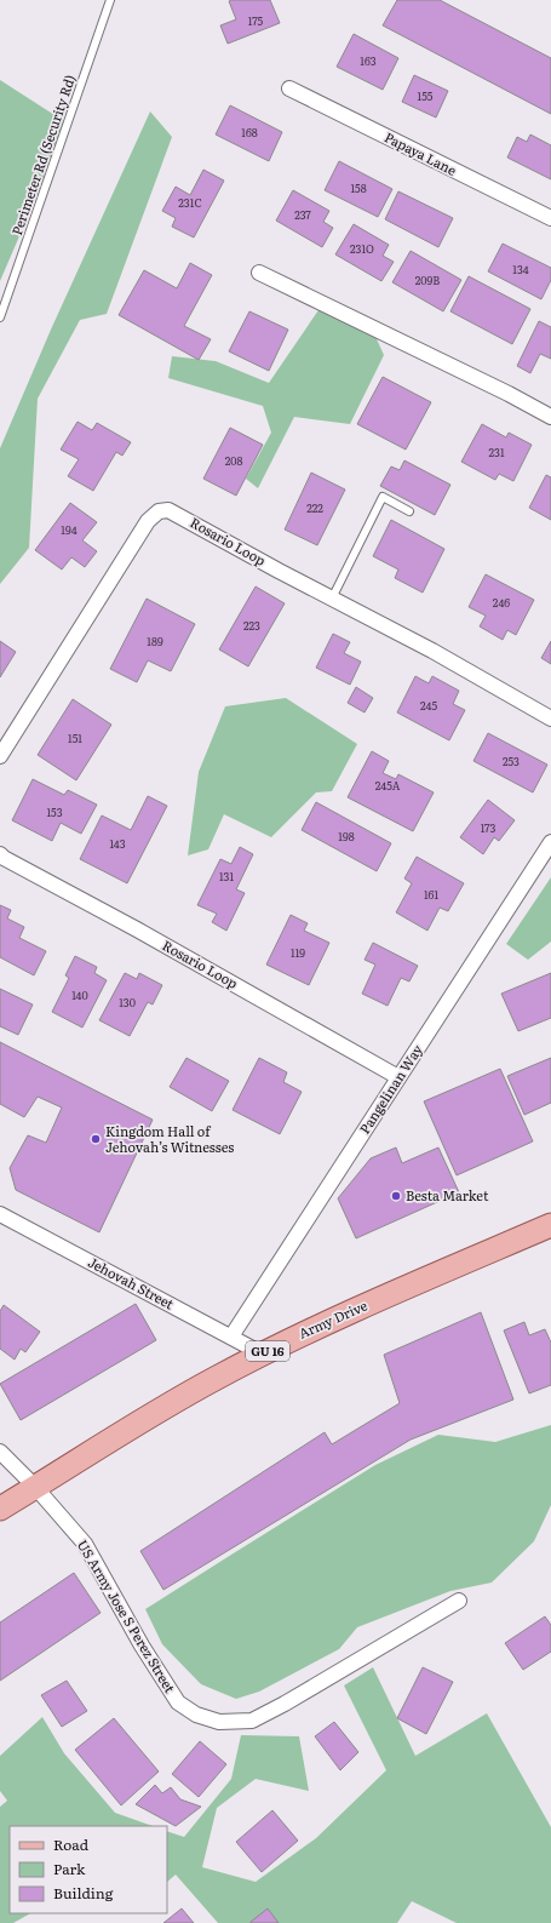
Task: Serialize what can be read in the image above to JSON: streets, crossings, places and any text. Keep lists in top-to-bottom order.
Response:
{
  "streets": {
    "main road": ["Army Drive", "GU 16"],
    "street": [
      "Papaya Lane",
      "Rosario Loop",
      "Pangelinan Way",
      "Jehovah Street",
      "US Army Jose S Perez Street"
    ],
    "lane": ["Perimeter Rd (Security Rd)"]
  },
  "crossings": [
    ["Rosario Loop", "Pangelinan Way"],
    ["Pangelinan Way", "Jehovah Street"],
    ["Jehovah Street", "Army Drive"],
    ["Army Drive", "US Army Jose S Perez Street"]
  ],
  "places": ["Kingdom Hall of Jehovah’s Witnesses", "Besta Market"],
  "house_numbers": [
    "175",
    "163",
    "155",
    "168",
    "158",
    "231C",
    "237",
    "231O",
    "134",
    "209B",
    "231",
    "208",
    "222",
    "194",
    "246",
    "223",
    "189",
    "245",
    "151",
    "253",
    "245A",
    "153",
    "173",
    "198",
    "143",
    "131",
    "161",
    "119",
    "140",
    "130"
  ],
  "legend": ["Road", "Park", "Building"]
}
